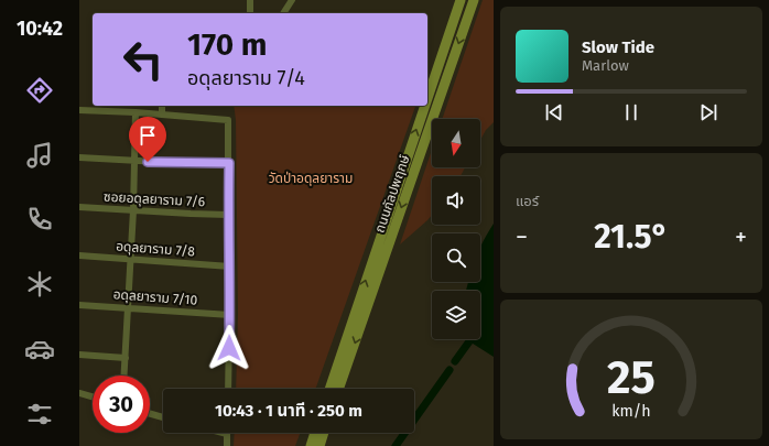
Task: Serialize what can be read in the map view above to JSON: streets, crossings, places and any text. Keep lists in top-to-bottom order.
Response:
{
  "streets": {
    "main road": ["ถนนกัลปพฤกษ์"],
    "street": ["ซอยอดุลยาราม 7/6", "อดุลยาราม 7/8", "อดุลยาราม 7/10"]
  },
  "parks": ["วัดป่าอดุลยาราม"],
  "north": "bottom",
  "page": {
    "tabs": "10:42",
    "turn": ["170 m", "อดุลยาราม 7/4"],
    "song": ["Slow Tide", "Marlow"],
    "tile": "แอร์",
    "heat": ["−", "21.5°", "+"],
    "limit": "30",
    "trip": "10:43 · 1 นาที · 250 m",
    "gauge": ["25", "km/h"]
  }
}
